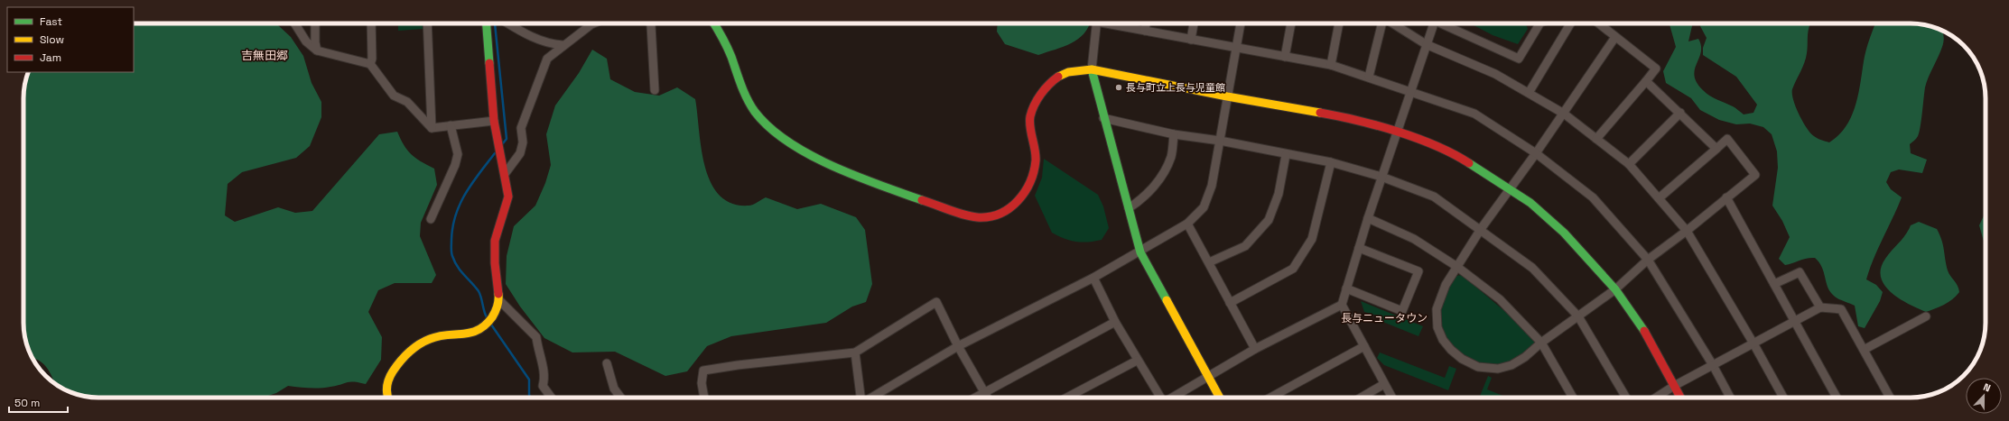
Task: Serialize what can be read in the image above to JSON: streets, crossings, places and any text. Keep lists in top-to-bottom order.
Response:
{
  "districts": ["吉無田郷", "長与ニュータウン"],
  "places": ["長与町立上長与児童館"],
  "legend": ["Fast", "Slow", "Jam"],
  "scale_bar": "50 m",
  "north": "top"
}
